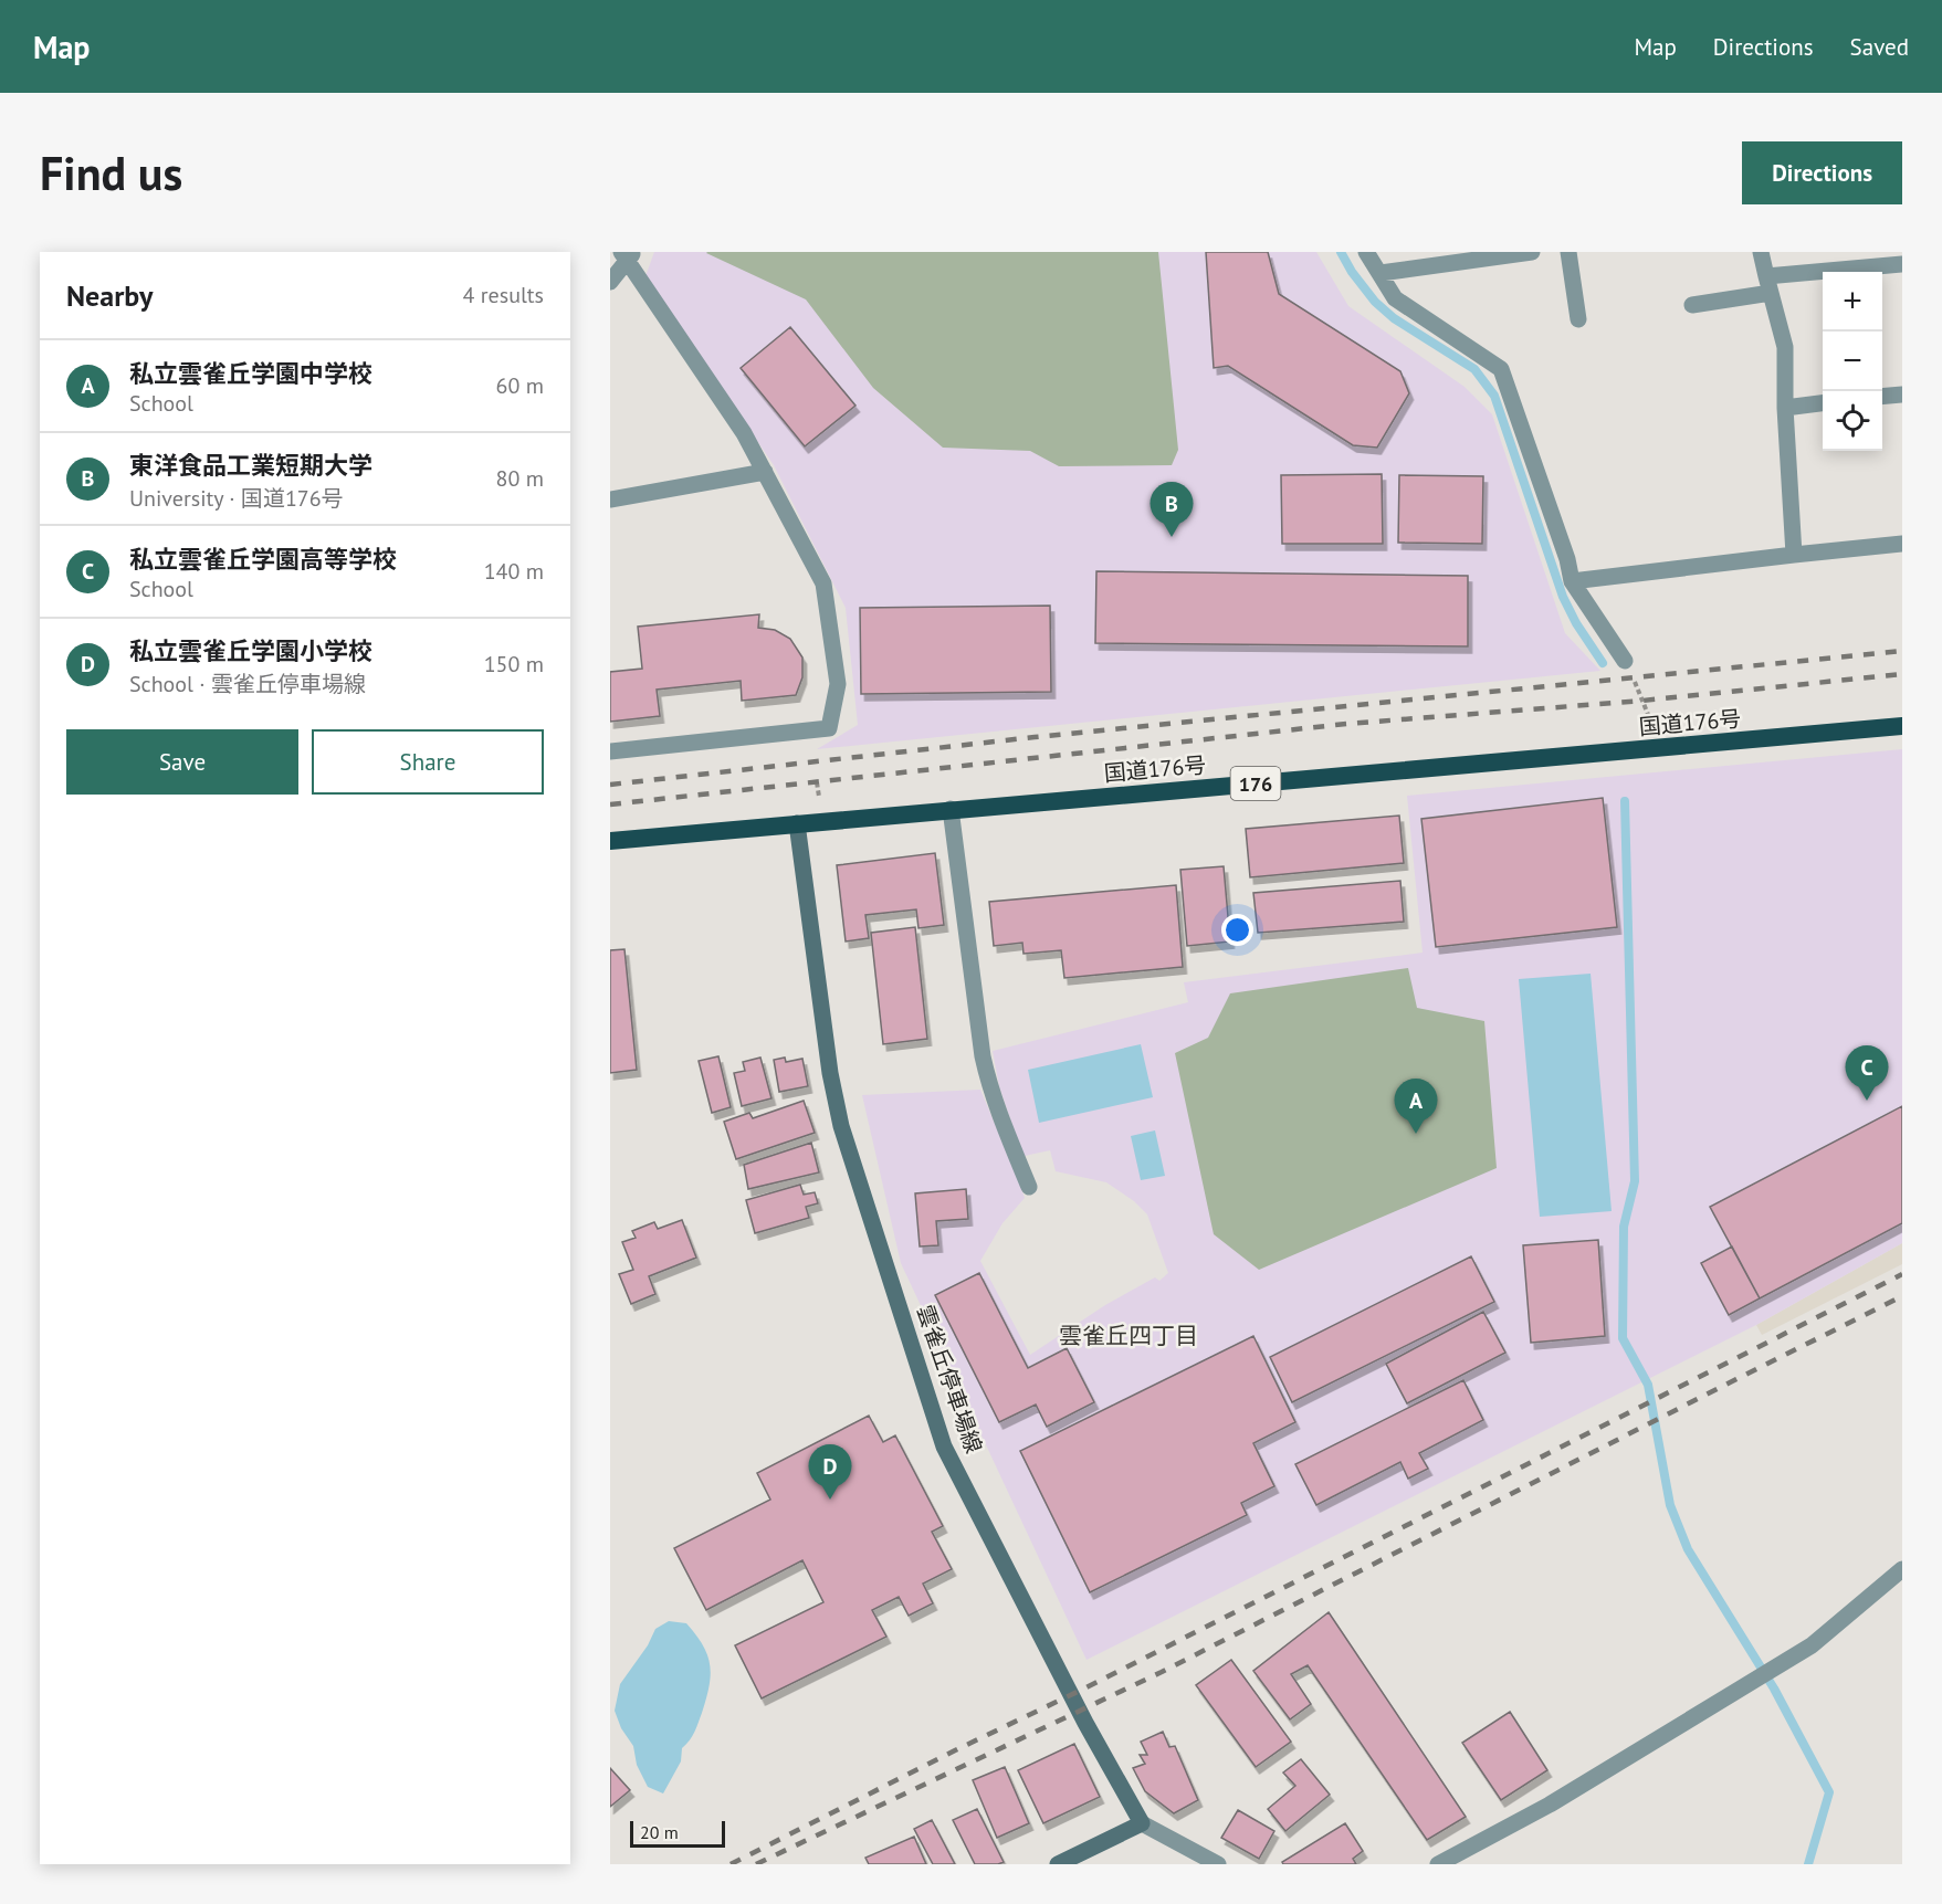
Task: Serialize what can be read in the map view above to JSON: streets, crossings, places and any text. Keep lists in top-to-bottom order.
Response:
{
  "streets": {
    "highway": ["国道176号", "176"],
    "main road": ["雲雀丘停車場線"]
  },
  "crossings": [
    ["国道176号", "雲雀丘停車場線"]
  ],
  "districts": ["雲雀丘四丁目"],
  "scale_bar": "20 m",
  "page": {
    "header": "Map",
    "nav": ["Map", "Directions", "Saved"],
    "buttons": [
      "Directions",
      ["Save", "Share"]
    ],
    "title": "Find us",
    "heading": ["Nearby", "4 results"],
    "map_buttons": ["+", "−"],
    "list": [
      {
        "mark": "A",
        "name": "私立雲雀丘学園中学校",
        "note": "School",
        "value": "60 m"
      },
      {
        "mark": "B",
        "name": "東洋食品工業短期大学",
        "note": "University · 国道176号",
        "value": "80 m"
      },
      {
        "mark": "C",
        "name": "私立雲雀丘学園高等学校",
        "note": "School",
        "value": "140 m"
      },
      {
        "mark": "D",
        "name": "私立雲雀丘学園小学校",
        "note": "School · 雲雀丘停車場線",
        "value": "150 m"
      }
    ],
    "pins": [
      "B",
      "C",
      "A",
      "D"
    ],
    "scale": "20 m"
  }
}
